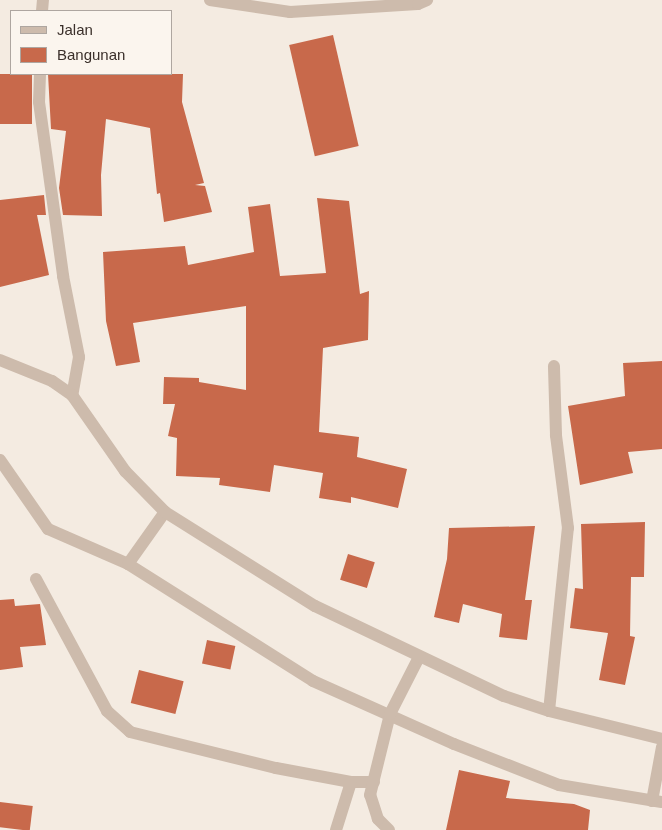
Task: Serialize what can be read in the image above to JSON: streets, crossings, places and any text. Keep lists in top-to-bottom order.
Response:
{
  "legend": ["Jalan", "Bangunan"]
}
